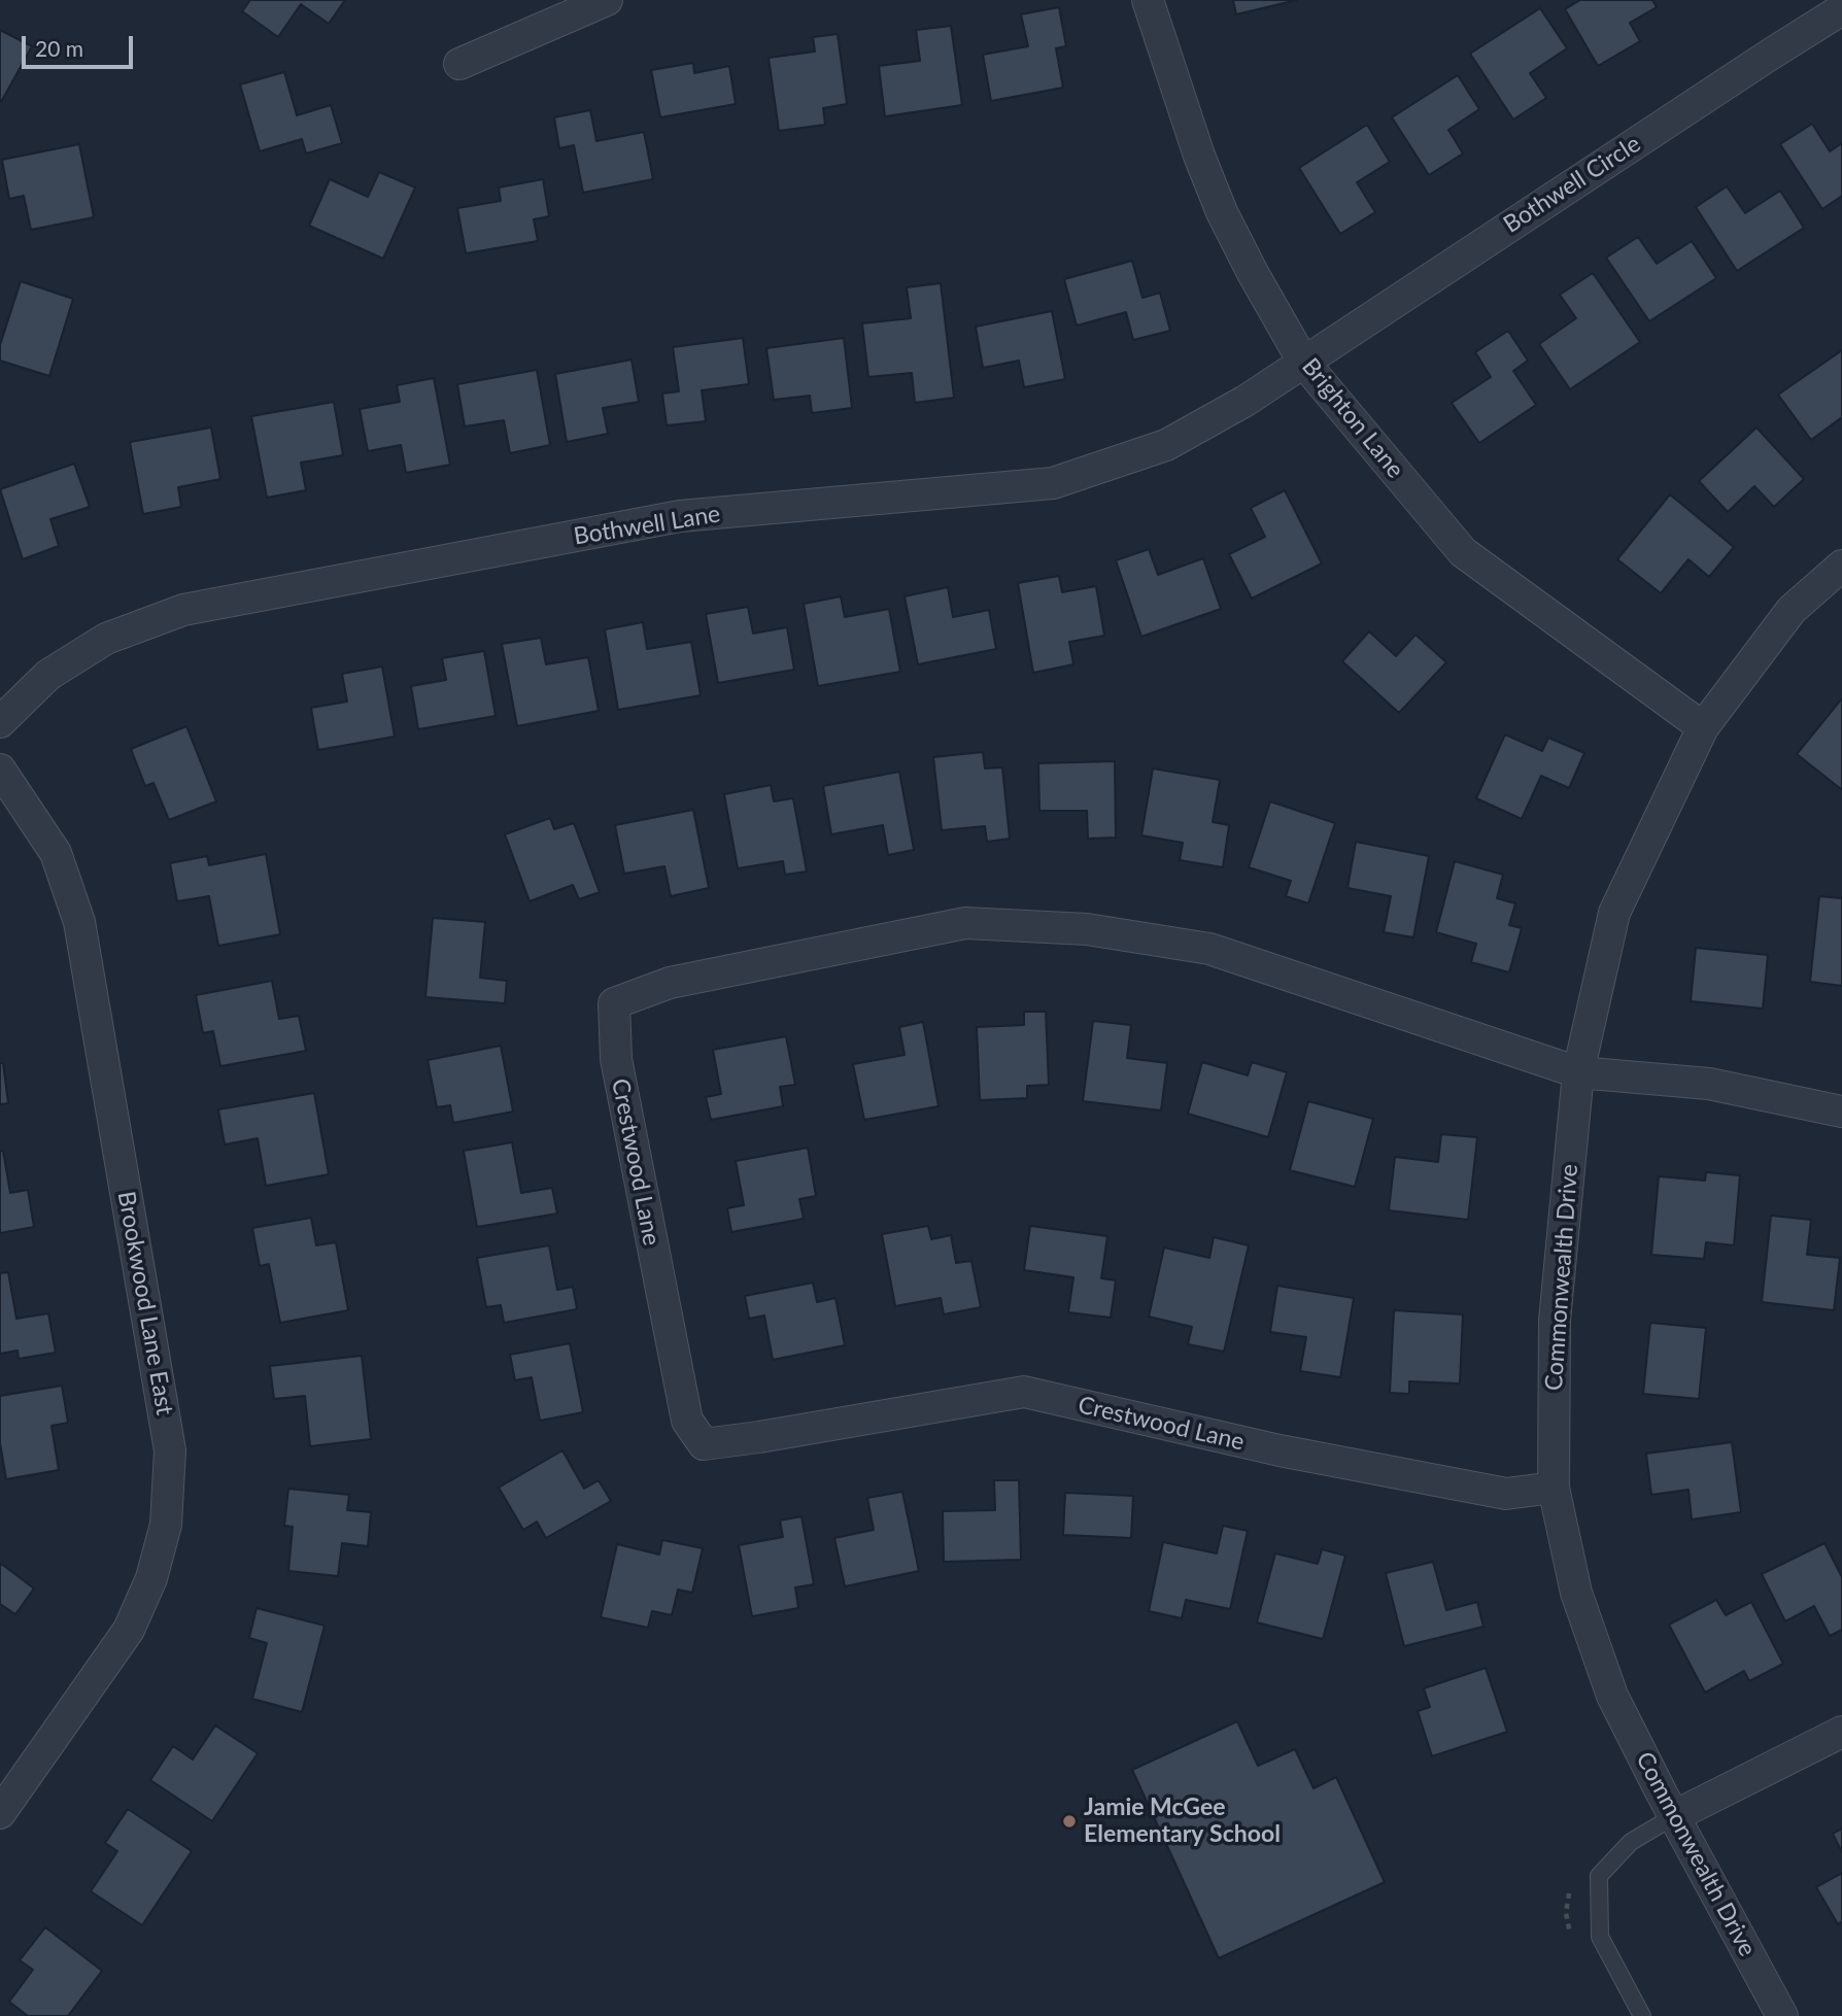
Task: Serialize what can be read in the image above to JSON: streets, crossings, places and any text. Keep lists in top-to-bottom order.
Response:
{
  "streets": {
    "street": [
      "Bothwell Circle",
      "Brighton Lane",
      "Bothwell Lane",
      "Crestwood Lane",
      "Commonwealth Drive",
      "Brookwood Lane East"
    ]
  },
  "crossings": [
    ["Bothwell Circle", "Brighton Lane"],
    ["Bothwell Circle", "Bothwell Lane"],
    ["Brighton Lane", "Bothwell Lane"],
    ["Brighton Lane", "Commonwealth Drive"],
    ["Crestwood Lane", "Commonwealth Drive"]
  ],
  "places": ["Jamie McGee Elementary School"],
  "scale_bar": "20 m"
}
